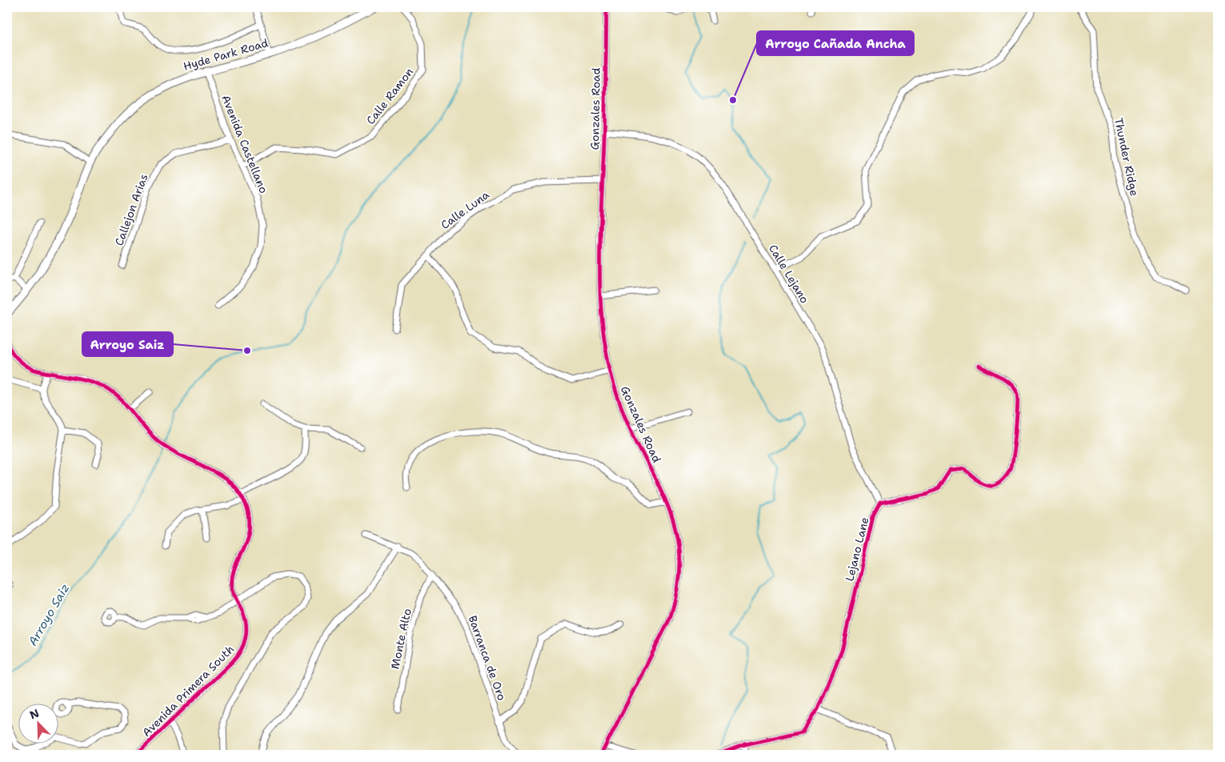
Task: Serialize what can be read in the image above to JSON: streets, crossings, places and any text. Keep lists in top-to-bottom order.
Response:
{
  "streets": {
    "main road": ["Hyde Park Road"],
    "street": [
      "Calle Ramon",
      "Gonzales Road",
      "Avenida Castellano",
      "Thunder Ridge",
      "Callejon Arias",
      "Calle Luna",
      "Calle Lejano",
      "Lejano Lane",
      "Monte Alto",
      "Barranca de Oro",
      "Avenida Primera South"
    ]
  },
  "crossings": [
    ["Hyde Park Road", "Avenida Castellano"],
    ["Calle Ramon", "Avenida Castellano"],
    ["Gonzales Road", "Calle Luna"],
    ["Gonzales Road", "Calle Lejano"],
    ["Avenida Castellano", "Callejon Arias"],
    ["Calle Lejano", "Lejano Lane"],
    ["Monte Alto", "Barranca de Oro"]
  ],
  "water": ["Arroyo Saiz"],
  "places": ["Arroyo Cañada Ancha", "Arroyo Saiz"],
  "north": "top left"
}
